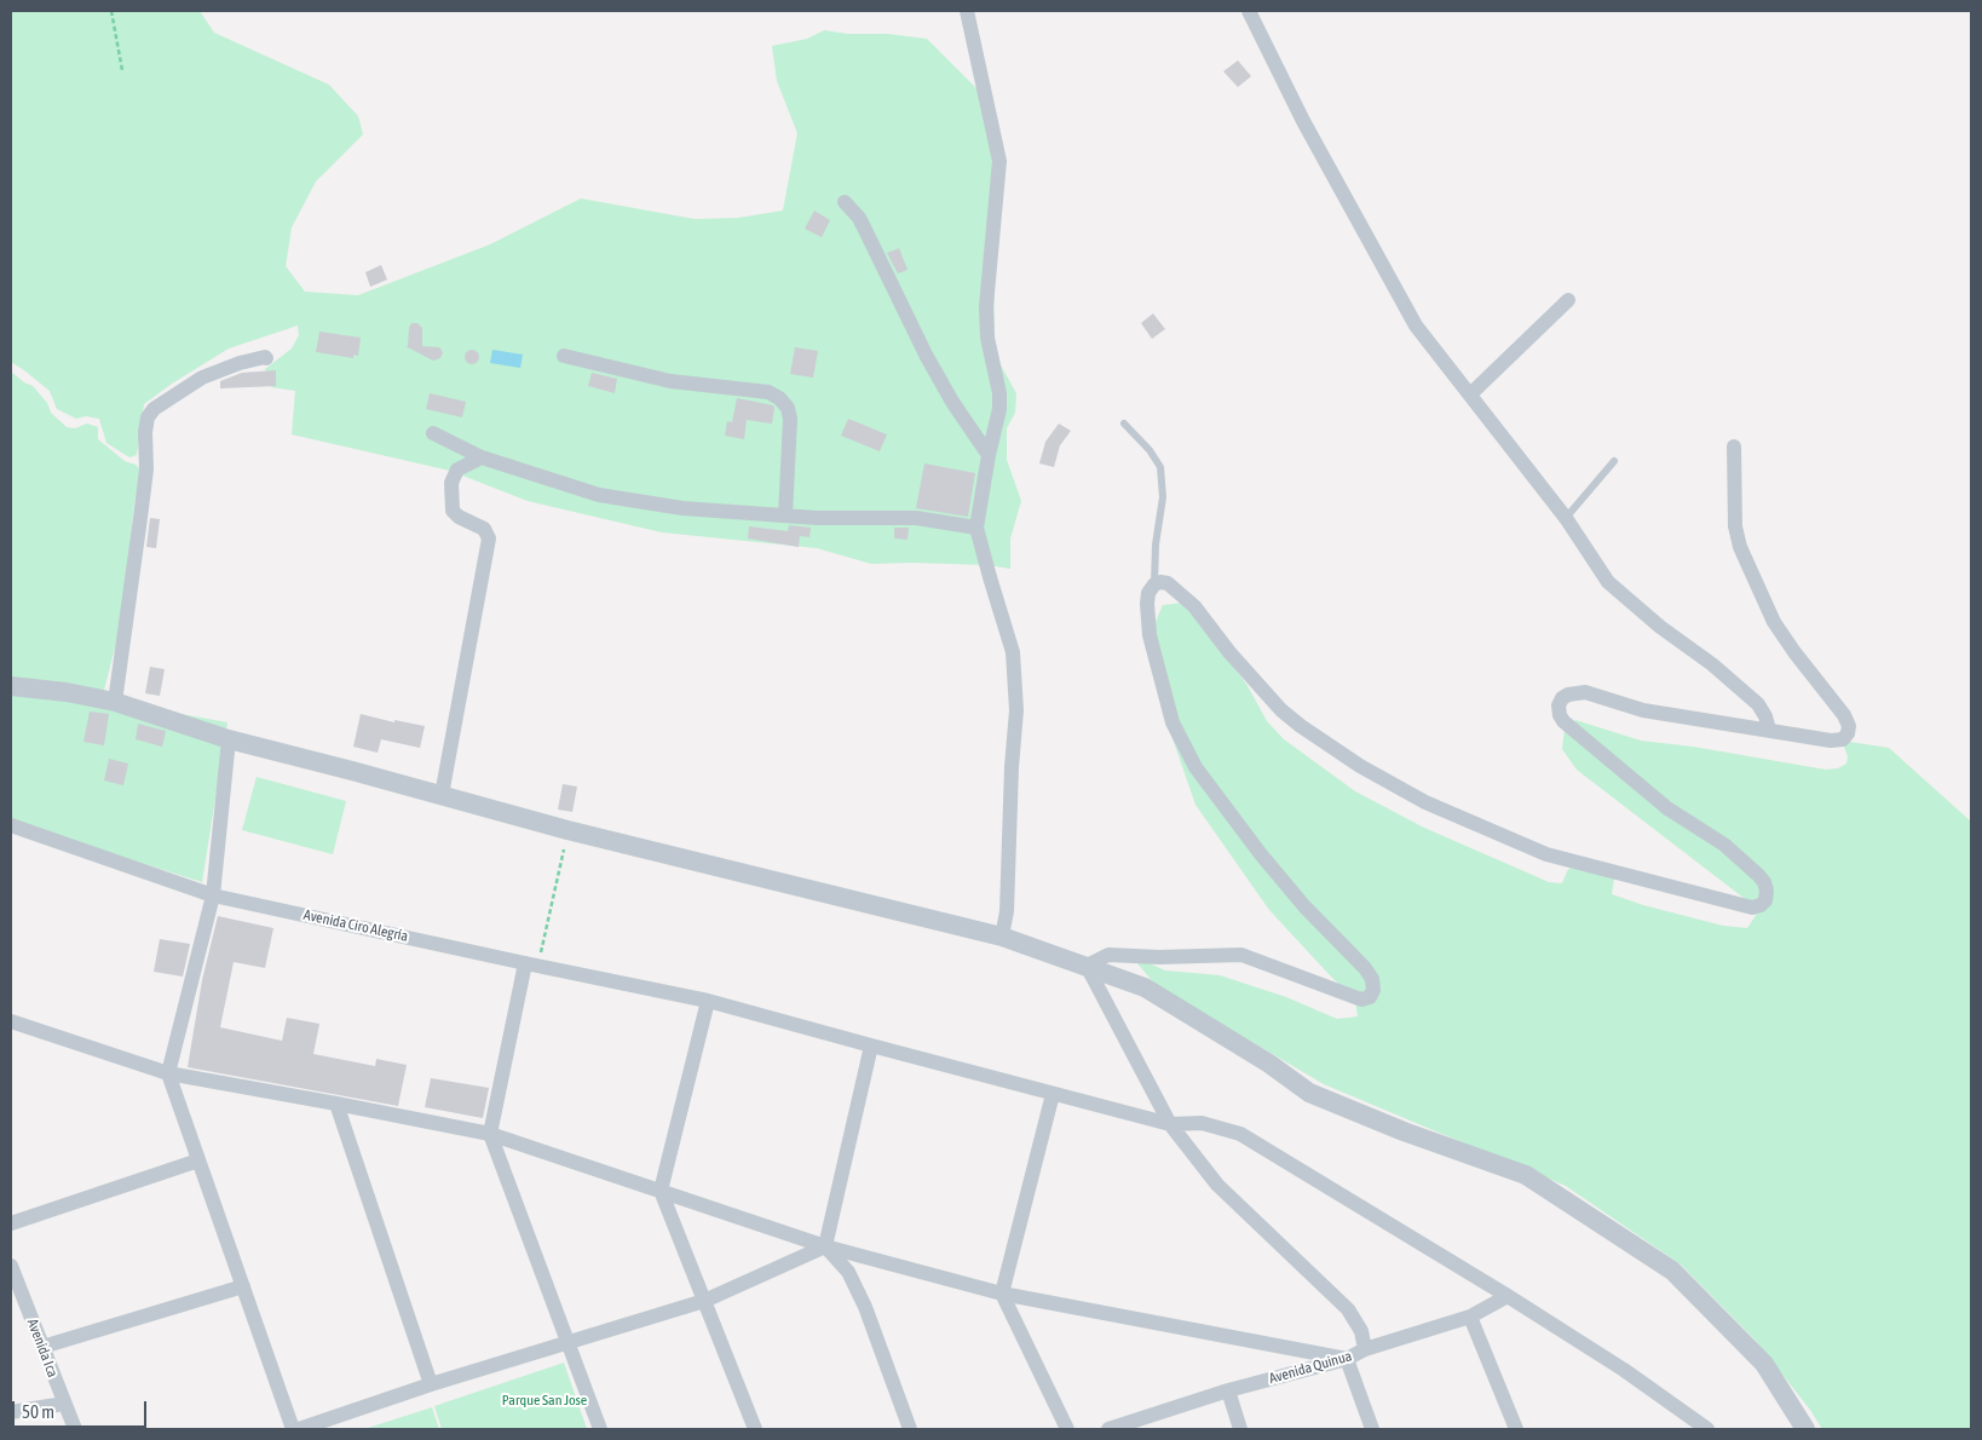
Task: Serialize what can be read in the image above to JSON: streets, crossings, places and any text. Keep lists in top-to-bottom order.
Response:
{
  "streets": {
    "street": ["Avenida Ciro Alegría", "Avenida Ica", "Avenida Quinua"]
  },
  "crossings": [
    ["Avenida Ciro Alegría", "Avenida Quinua"]
  ],
  "parks": ["Parque San Jose"],
  "scale_bar": "50 m"
}
